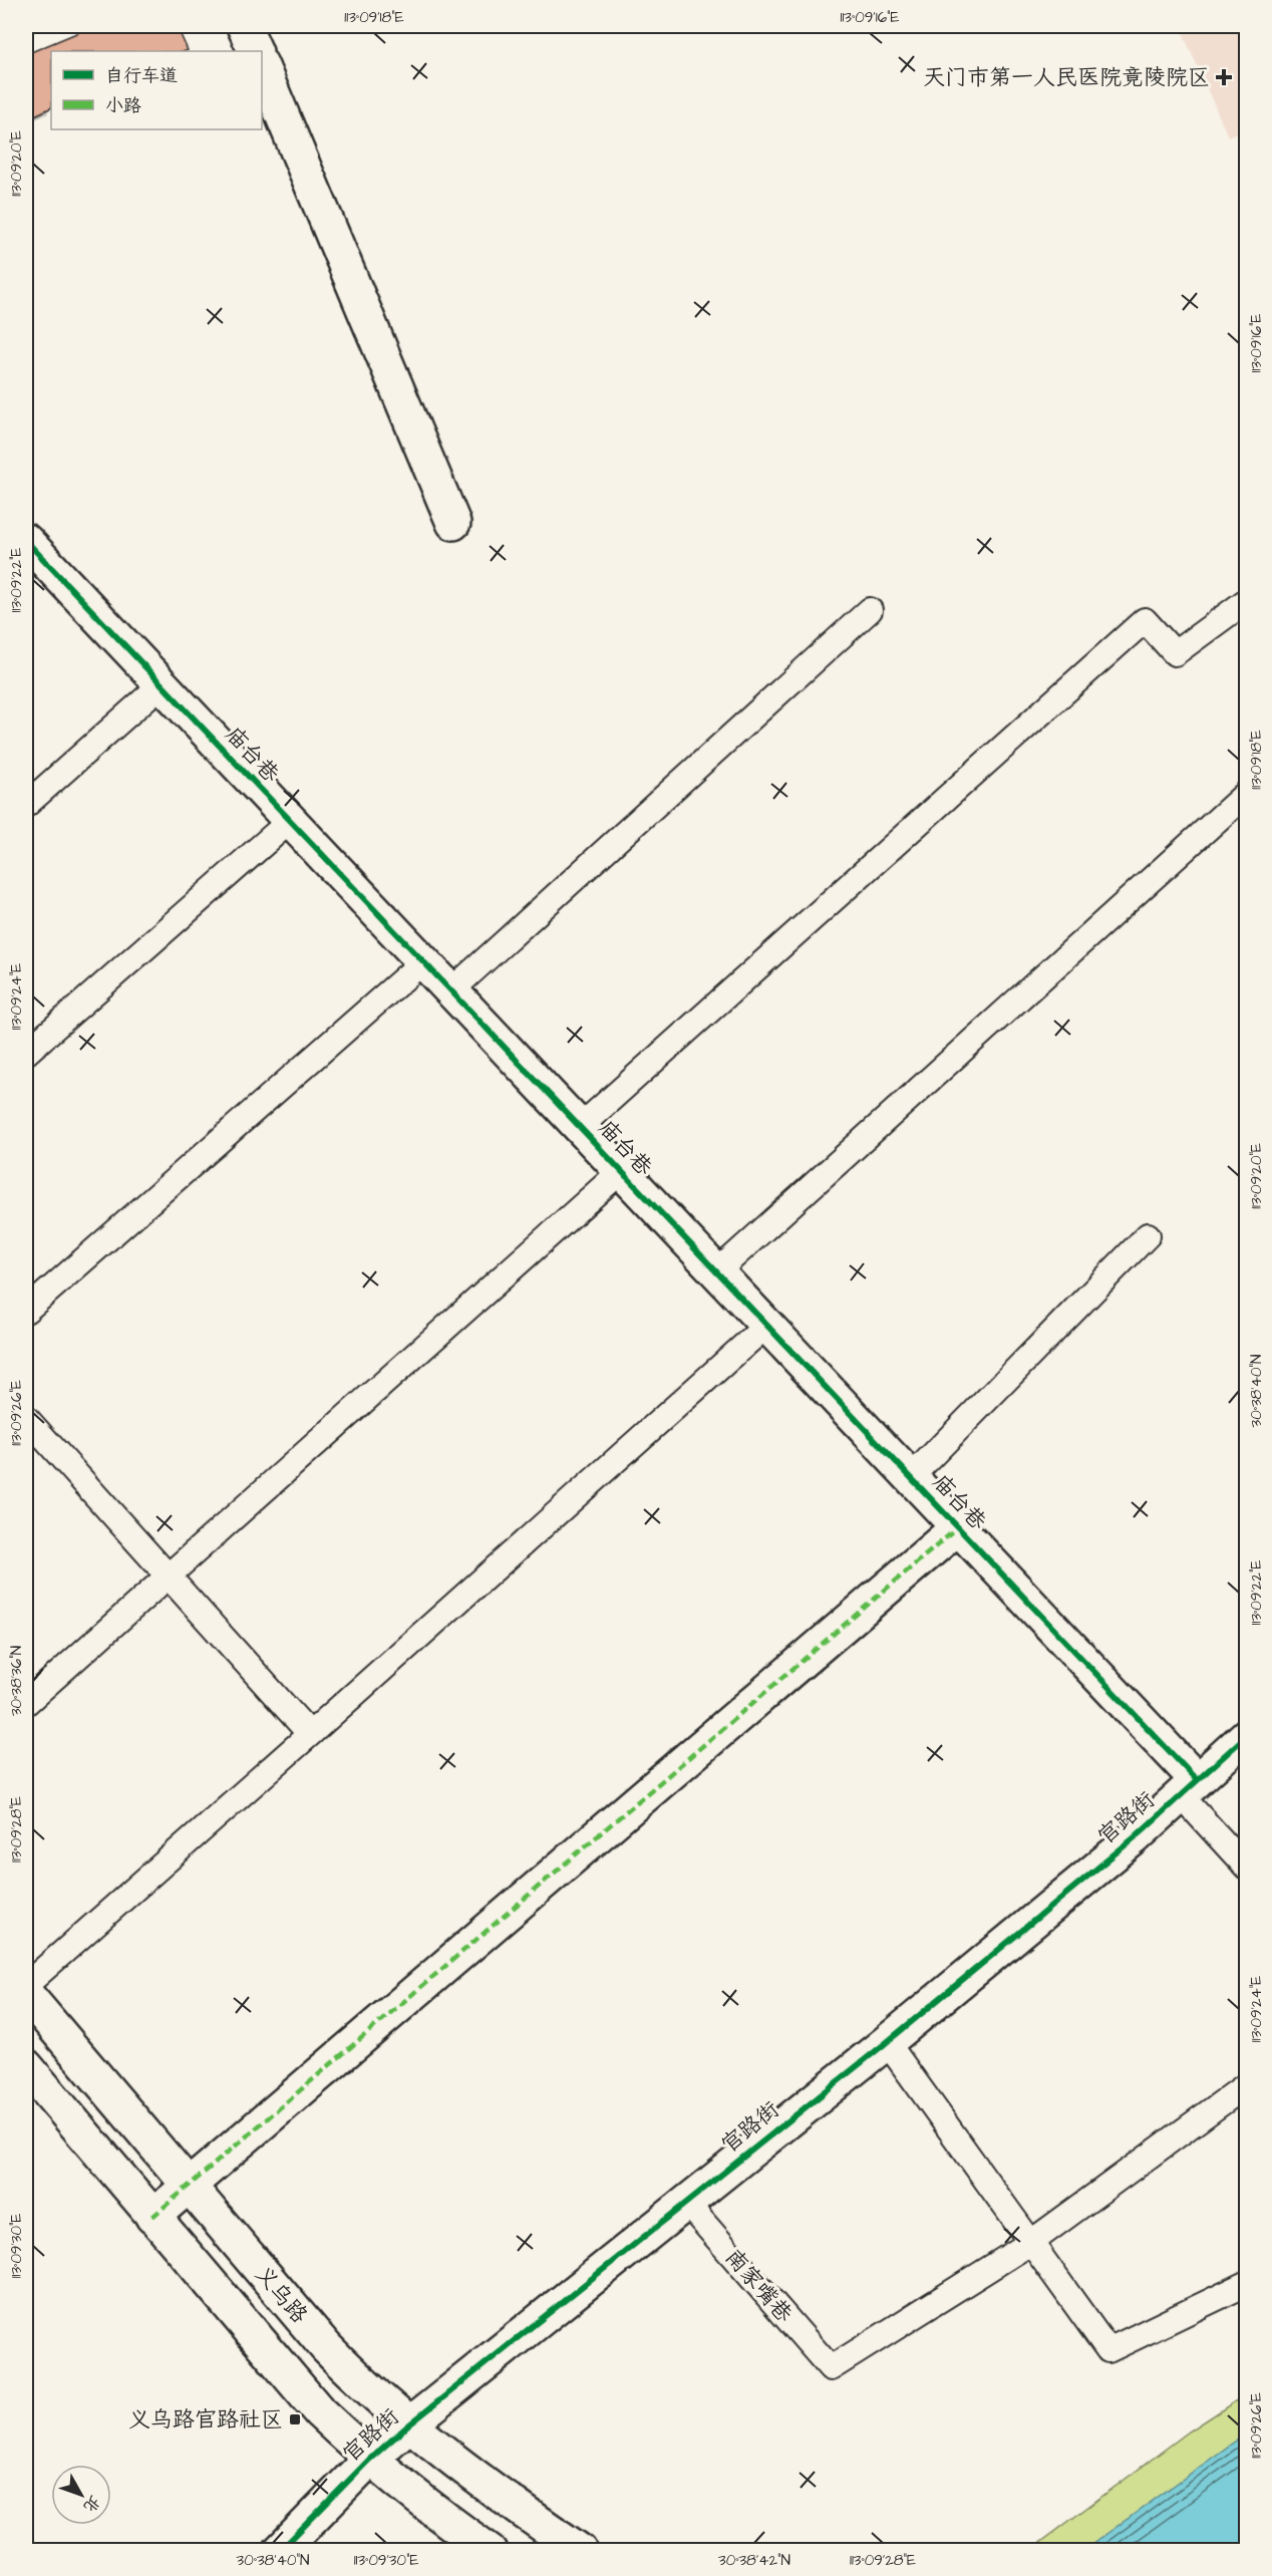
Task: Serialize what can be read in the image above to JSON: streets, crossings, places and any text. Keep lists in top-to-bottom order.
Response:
{
  "streets": {
    "street": ["庙台巷", "官路街", "义乌路"],
    "lane": ["南家嘴巷"]
  },
  "crossings": [
    ["庙台巷", "官路街"],
    ["官路街", "南家嘴巷"],
    ["官路街", "义乌路"]
  ],
  "places": {
    "health": ["天门市第一人民医院竟陵院区"],
    "transit": ["义乌路官路社区"]
  },
  "legend": ["自行车道", "小路"],
  "north": "bottom right",
  "coordinates": [
    "113°09'18\"E",
    "113°09'16\"E",
    "113°09'20\"E",
    "113°09'22\"E",
    "113°09'24\"E",
    "30°38'40\"N",
    "113°09'26\"E",
    "30°38'36\"N",
    "113°09'28\"E",
    "113°09'30\"E",
    "30°38'42\"N"
  ]
}
